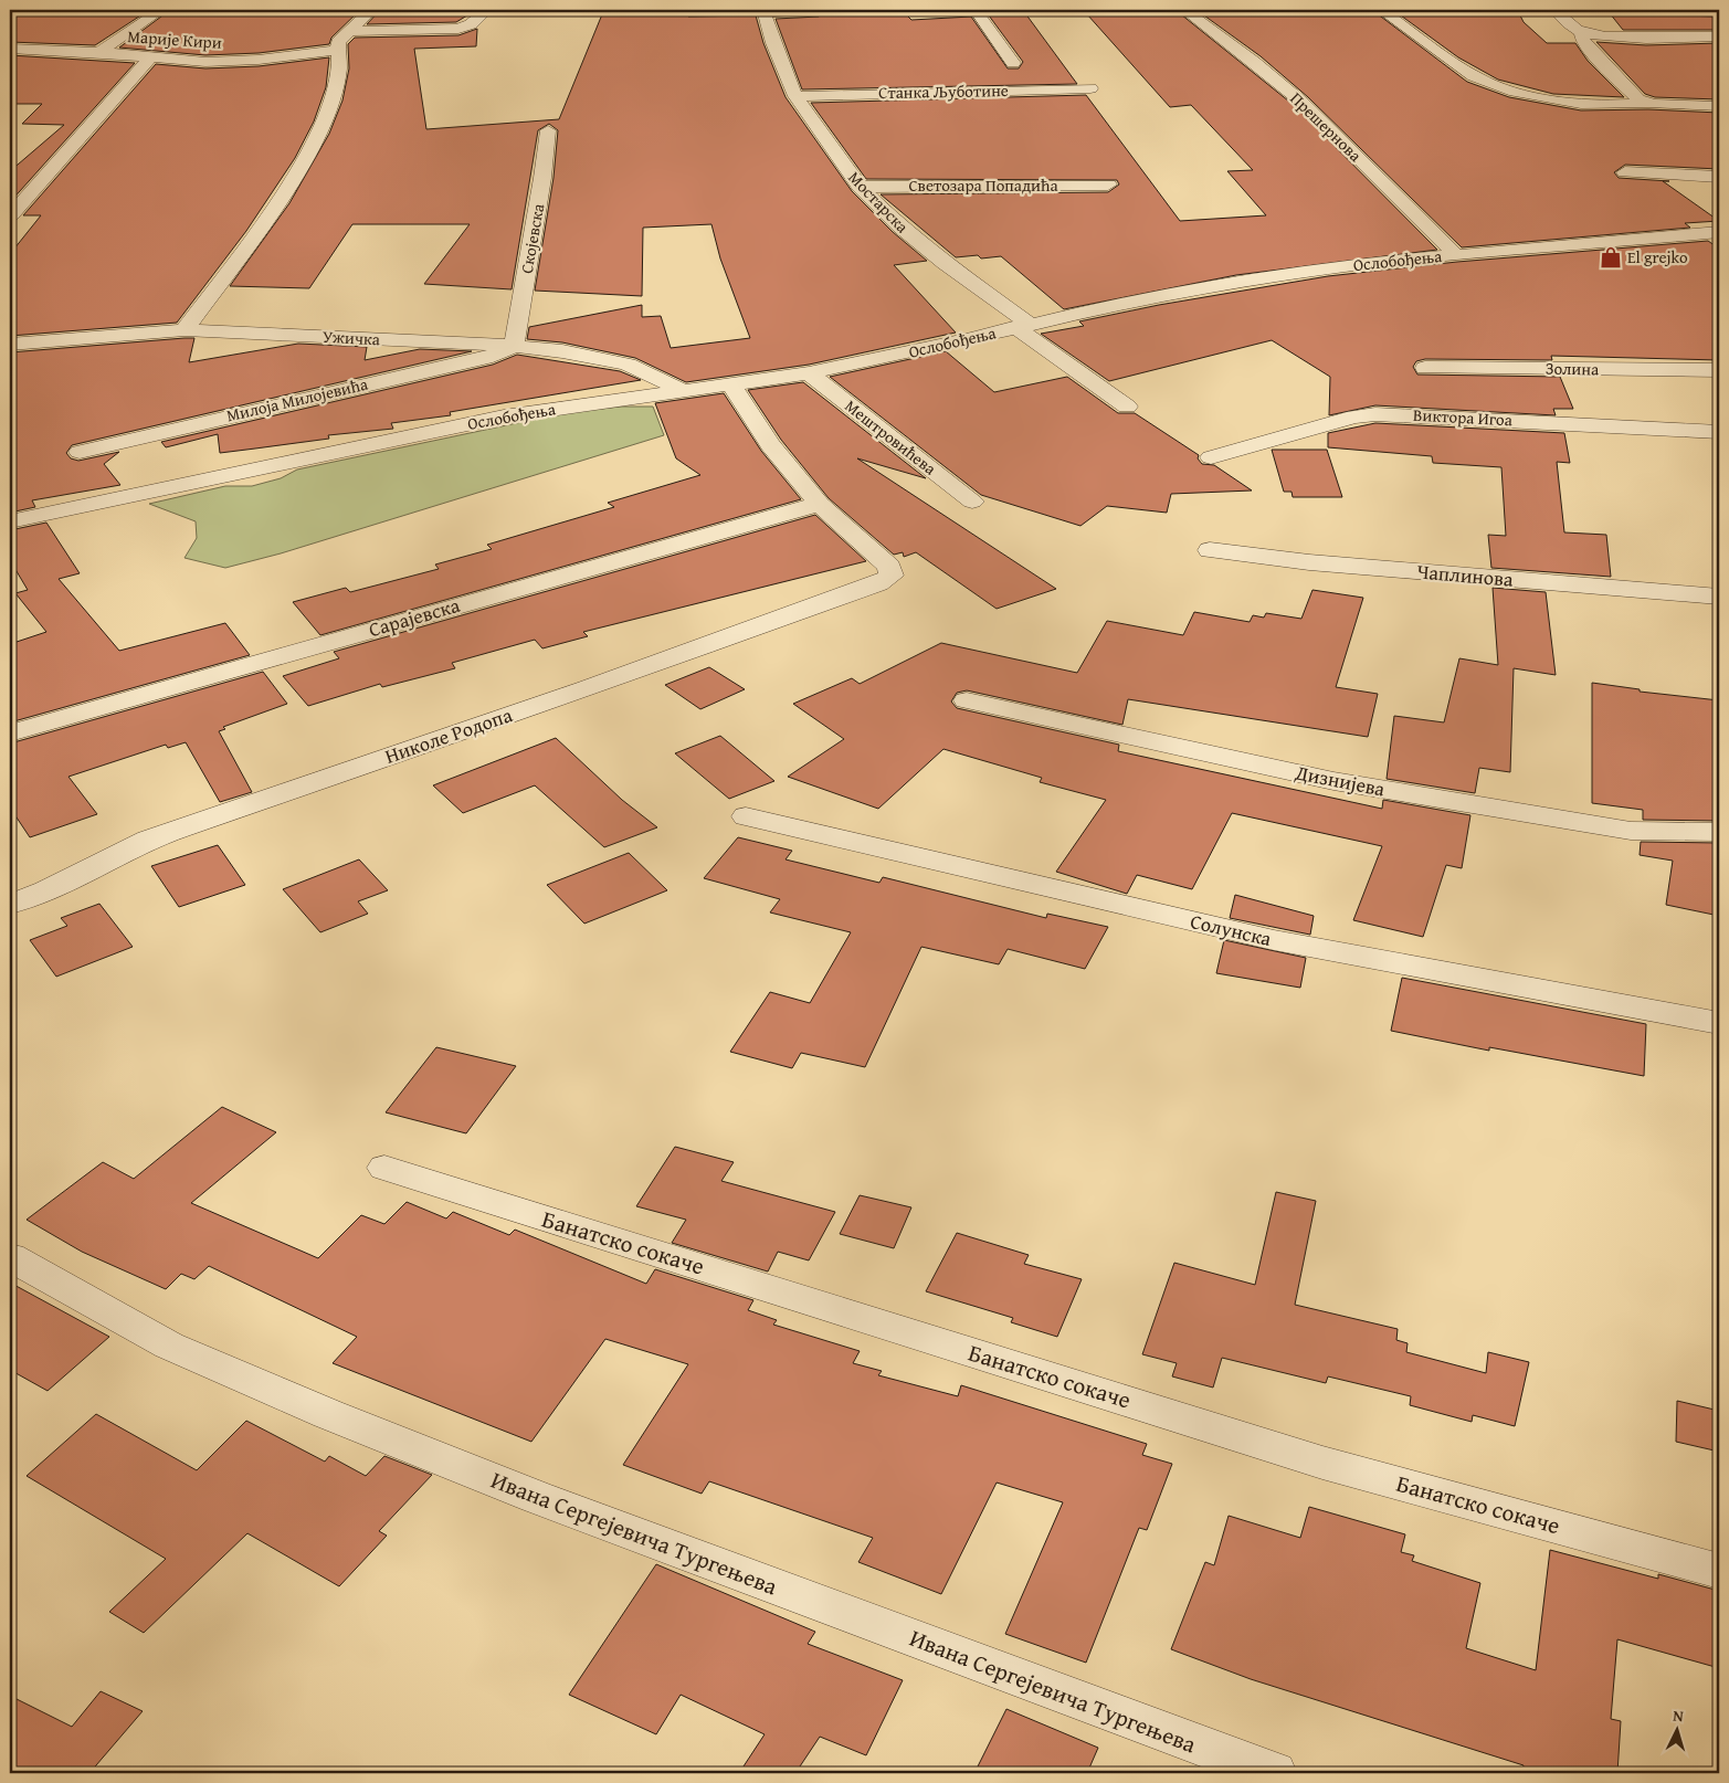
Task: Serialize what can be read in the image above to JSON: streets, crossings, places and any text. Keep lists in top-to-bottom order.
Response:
{
  "streets": {
    "street": [
      "Марије Кири",
      "Станка Љуботине",
      "Прешернова",
      "Светозара Попадића",
      "Мостарска",
      "Скојевска",
      "Ослобођења",
      "Ужичка",
      "Золина",
      "Милоја Милојевића",
      "Виктора Игоа",
      "Мештровићева",
      "Чаплинова",
      "Сарајевска",
      "Николе Родопа",
      "Дизнијева",
      "Солунска",
      "Банатско сокаче",
      "Ивана Сергејевича Тургењева"
    ]
  },
  "crossings": [
    ["Станка Љуботине", "Мостарска"],
    ["Прешернова", "Ослобођења"],
    ["Светозара Попадића", "Мостарска"],
    ["Мостарска", "Ослобођења"],
    ["Скојевска", "Ужичка"],
    ["Скојевска", "Милоја Милојевића"],
    ["Ослобођења", "Ужичка"],
    ["Ослобођења", "Мештровићева"],
    ["Ужичка", "Милоја Милојевића"],
    ["Сарајевска", "Николе Родопа"]
  ],
  "places": {
    "shop": ["El grejko"]
  },
  "north": "top"
}
